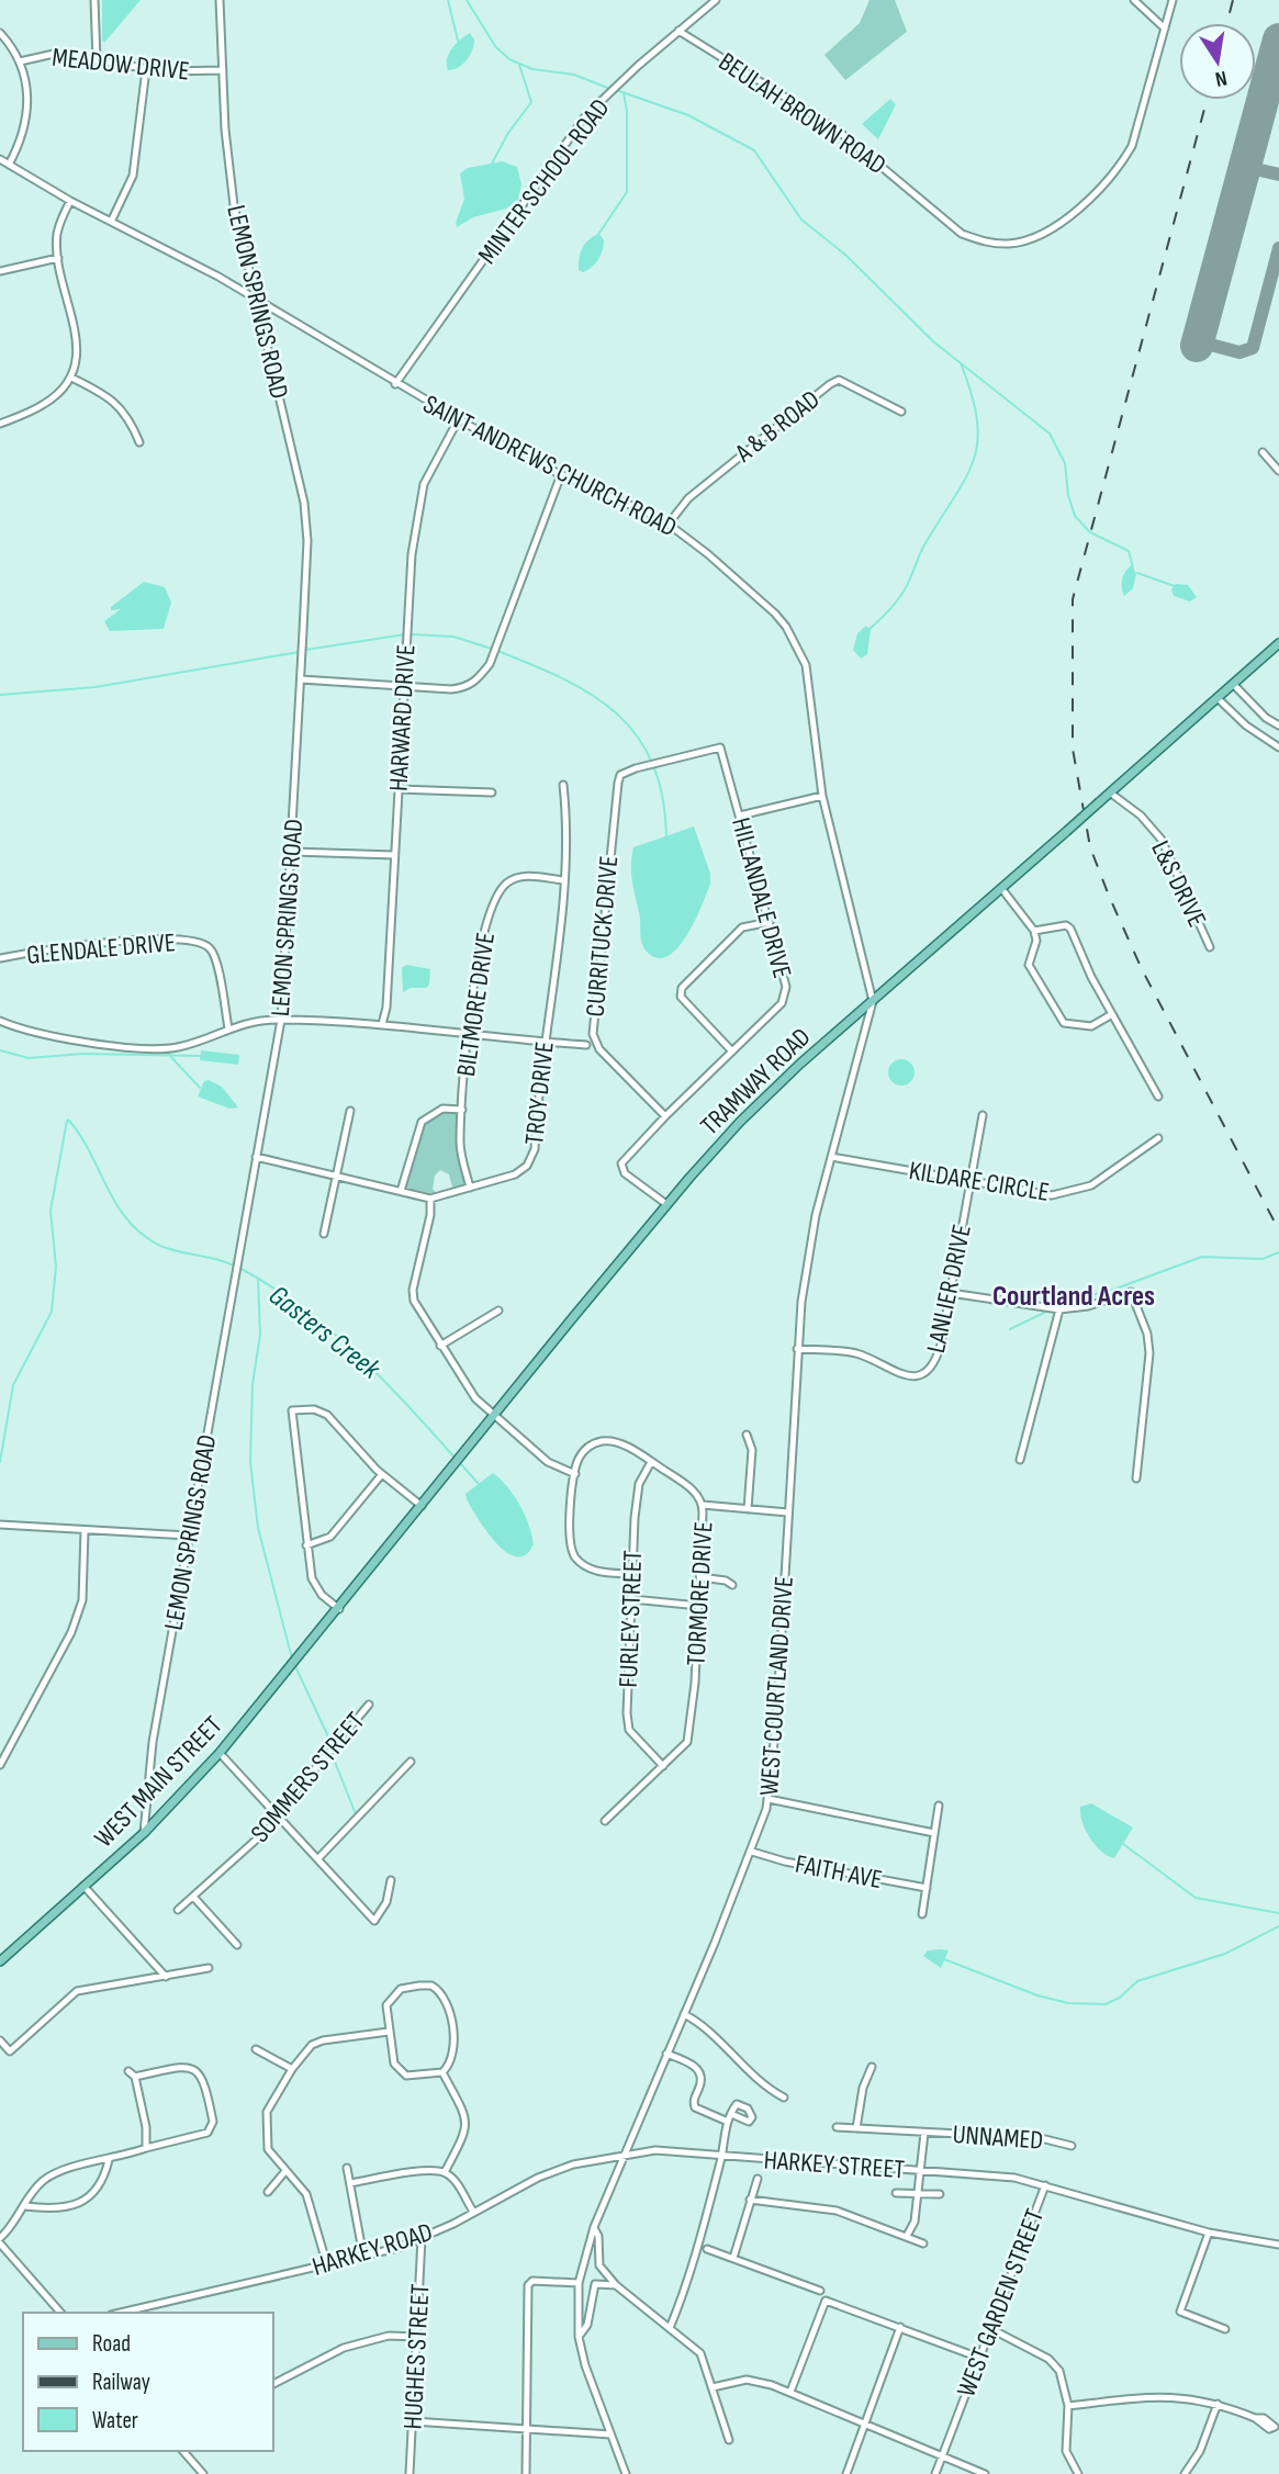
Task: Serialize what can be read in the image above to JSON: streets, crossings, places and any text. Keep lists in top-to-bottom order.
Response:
{
  "streets": {
    "main road": ["TRAMWAY ROAD", "WEST MAIN STREET"],
    "street": [
      "MEADOW DRIVE",
      "BEULAH BROWN ROAD",
      "MINTER SCHOOL ROAD",
      "LEMON SPRINGS ROAD",
      "A & B ROAD",
      "SAINT ANDREWS CHURCH ROAD",
      "HARWARD DRIVE",
      "L&S DRIVE",
      "HILLANDALE DRIVE",
      "CURRITUCK DRIVE",
      "GLENDALE DRIVE",
      "BILTMORE DRIVE",
      "TROY DRIVE",
      "KILDARE CIRCLE",
      "LANLIER DRIVE",
      "TORMORE DRIVE",
      "FURLEY STREET",
      "WEST COURTLAND DRIVE",
      "SOMMERS STREET",
      "FAITH AVE",
      "UNNAMED",
      "HARKEY STREET",
      "HARKEY ROAD",
      "WEST GARDEN STREET",
      "HUGHES STREET"
    ]
  },
  "crossings": [
    ["MEADOW DRIVE", "LEMON SPRINGS ROAD"],
    ["BEULAH BROWN ROAD", "MINTER SCHOOL ROAD"],
    ["MINTER SCHOOL ROAD", "SAINT ANDREWS CHURCH ROAD"],
    ["LEMON SPRINGS ROAD", "SAINT ANDREWS CHURCH ROAD"],
    ["LEMON SPRINGS ROAD", "WEST MAIN STREET"],
    ["A & B ROAD", "SAINT ANDREWS CHURCH ROAD"],
    ["SAINT ANDREWS CHURCH ROAD", "HARWARD DRIVE"],
    ["SAINT ANDREWS CHURCH ROAD", "TRAMWAY ROAD"],
    ["SAINT ANDREWS CHURCH ROAD", "WEST COURTLAND DRIVE"],
    ["L&S DRIVE", "TRAMWAY ROAD"],
    ["HILLANDALE DRIVE", "CURRITUCK DRIVE"],
    ["HILLANDALE DRIVE", "TRAMWAY ROAD"],
    ["BILTMORE DRIVE", "TROY DRIVE"],
    ["TRAMWAY ROAD", "WEST COURTLAND DRIVE"],
    ["TRAMWAY ROAD", "WEST MAIN STREET"],
    ["KILDARE CIRCLE", "LANLIER DRIVE"],
    ["KILDARE CIRCLE", "WEST COURTLAND DRIVE"],
    ["LANLIER DRIVE", "WEST COURTLAND DRIVE"],
    ["TORMORE DRIVE", "FURLEY STREET"],
    ["WEST COURTLAND DRIVE", "FAITH AVE"],
    ["WEST COURTLAND DRIVE", "HARKEY STREET"],
    ["WEST COURTLAND DRIVE", "HARKEY ROAD"],
    ["UNNAMED", "HARKEY STREET"],
    ["HARKEY STREET", "HARKEY ROAD"],
    ["HARKEY STREET", "WEST GARDEN STREET"],
    ["HARKEY ROAD", "HUGHES STREET"]
  ],
  "districts": ["Courtland Acres"],
  "water": ["Gasters Creek"],
  "legend": ["Road", "Railway", "Water"],
  "north": "bottom"
}
